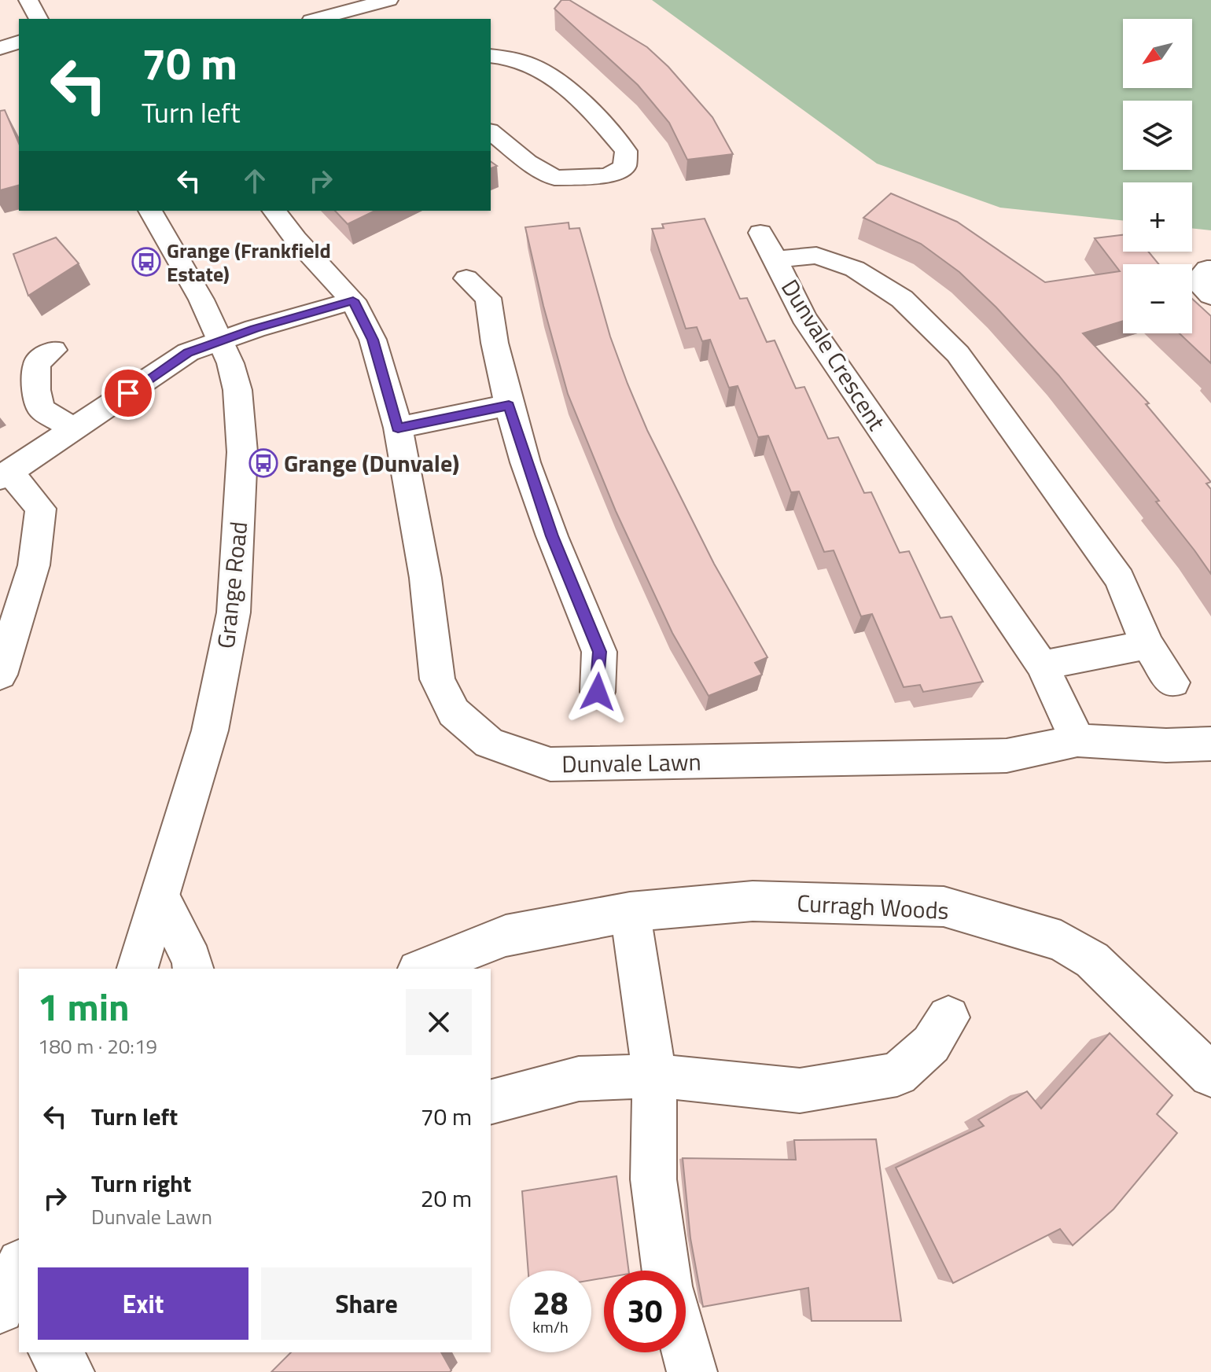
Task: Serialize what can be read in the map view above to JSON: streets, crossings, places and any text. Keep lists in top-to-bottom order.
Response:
{
  "streets": {
    "street": [
      "Dunvale Crescent",
      "Grange Road",
      "Dunvale Lawn",
      "Curragh Woods"
    ]
  },
  "crossings": [
    ["Dunvale Crescent", "Dunvale Lawn"]
  ],
  "places": {
    "bus stop": ["Grange (Frankfield Estate)", "Grange (Dunvale)"]
  },
  "north": "bottom left",
  "page": {
    "map_buttons": ["+", "−"],
    "turn": ["70 m", "Turn left"],
    "heading": ["1 min", "180 m · 20:19"],
    "list": [
      {
        "name": "Turn left",
        "value": "70 m"
      },
      {
        "name": "Turn right",
        "note": "Dunvale Lawn",
        "value": "20 m"
      }
    ],
    "buttons": ["Exit", "Share"],
    "speed": "28 km/h",
    "limit": "30"
  }
}
